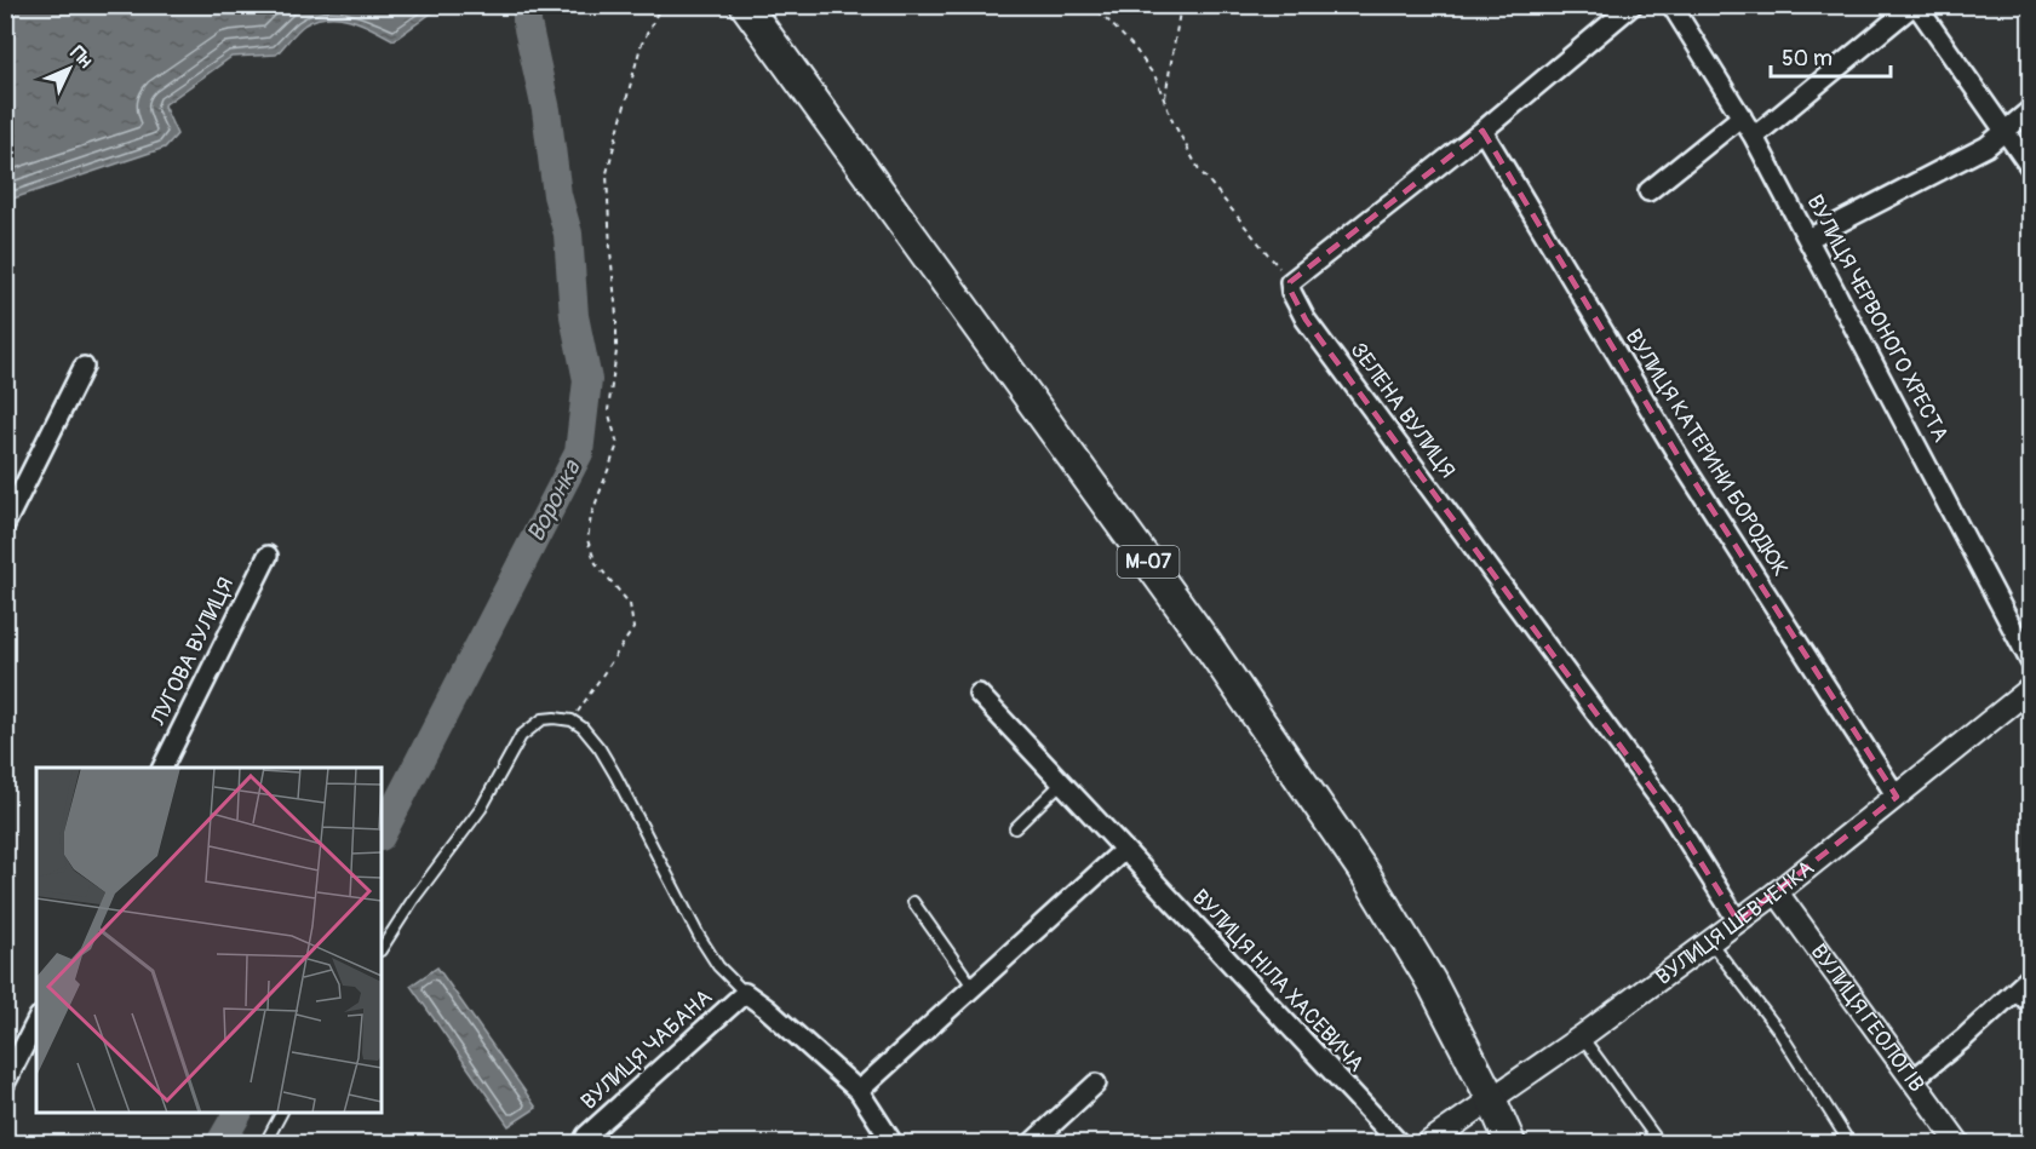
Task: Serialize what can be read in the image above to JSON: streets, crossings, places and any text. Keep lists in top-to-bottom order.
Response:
{
  "streets": {
    "highway": ["М-07"],
    "street": [
      "ВУЛИЦЯ ЧЕРВОНОГО ХРЕСТА",
      "ЗЕЛЕНА ВУЛИЦЯ",
      "ВУЛИЦЯ КАТЕРИНИ БОРОДЮК",
      "ЛУГОВА ВУЛИЦЯ",
      "ВУЛИЦЯ ШЕВЧЕНКА",
      "ВУЛИЦЯ НІЛА ХАСЕВИЧА",
      "ВУЛИЦЯ ГЕОЛОГІВ",
      "ВУЛИЦЯ ЧАБАНА"
    ]
  },
  "crossings": [
    ["ЗЕЛЕНА ВУЛИЦЯ", "ВУЛИЦЯ ШЕВЧЕНКА"],
    ["ВУЛИЦЯ КАТЕРИНИ БОРОДЮК", "ВУЛИЦЯ ШЕВЧЕНКА"],
    ["М-07", "ВУЛИЦЯ ШЕВЧЕНКА"],
    ["ВУЛИЦЯ ШЕВЧЕНКА", "ВУЛИЦЯ ГЕОЛОГІВ"]
  ],
  "water": ["Воронка"],
  "scale_bar": "50 m",
  "north": "top right"
}
